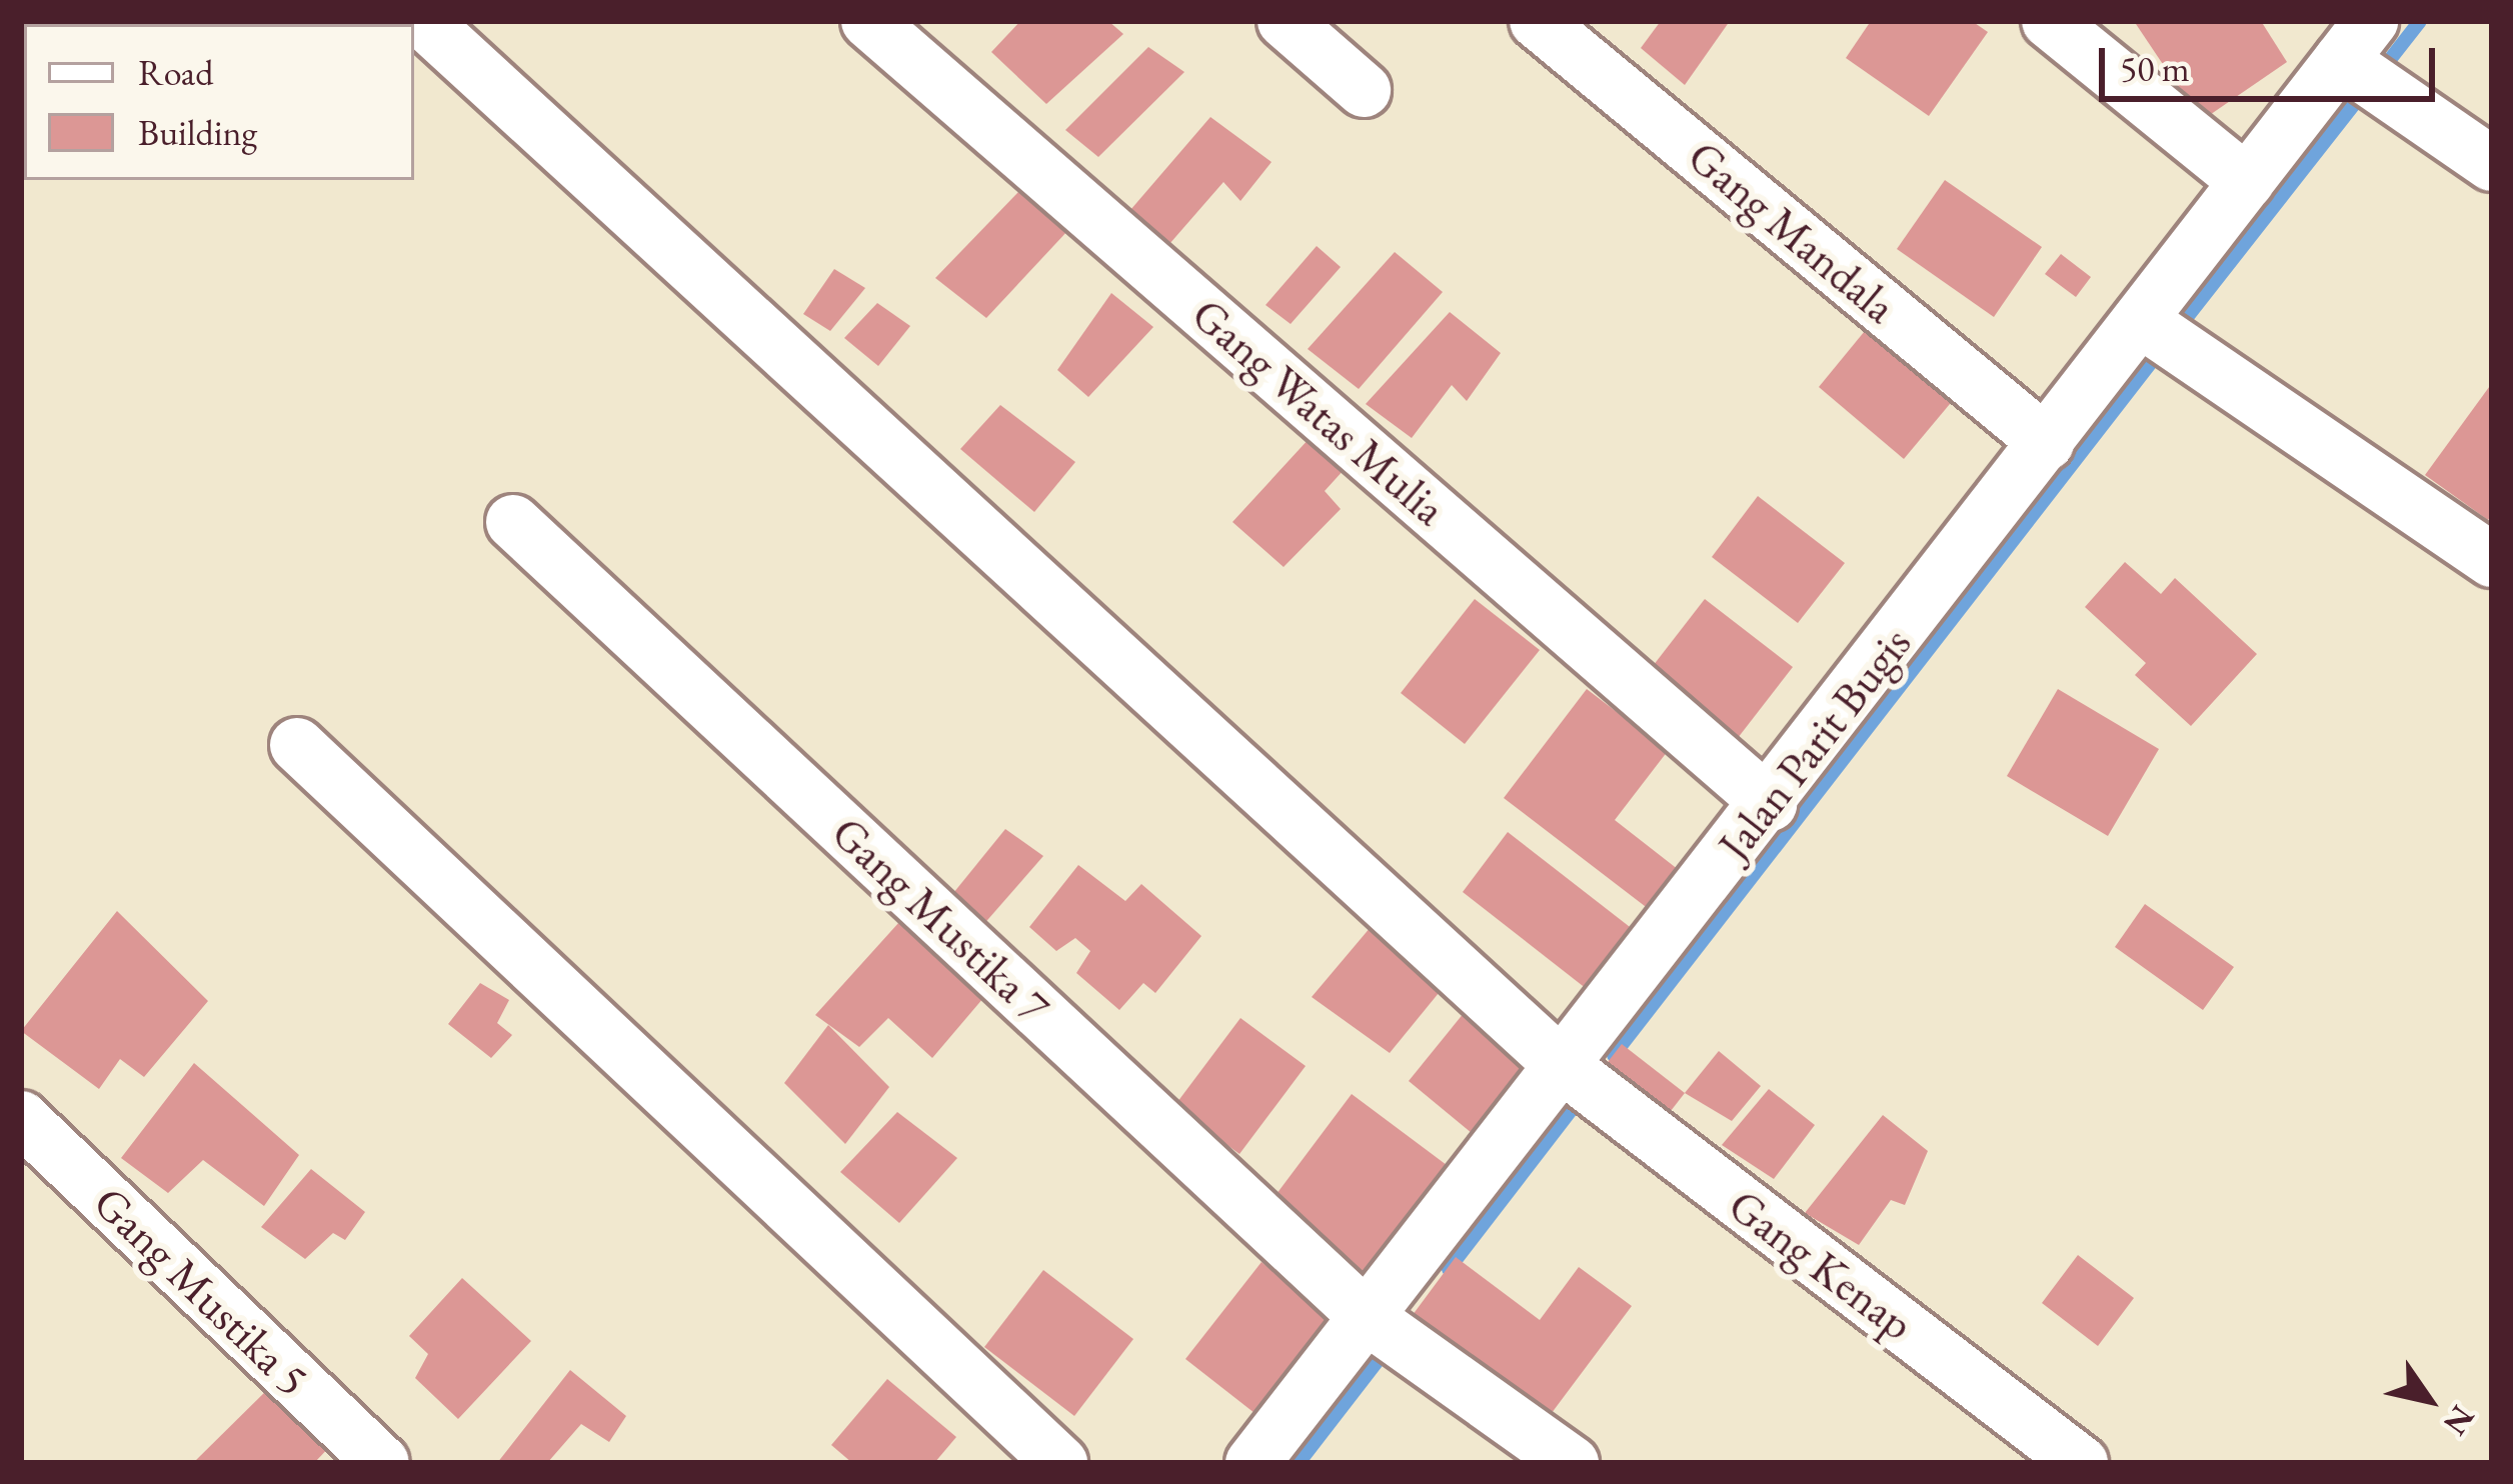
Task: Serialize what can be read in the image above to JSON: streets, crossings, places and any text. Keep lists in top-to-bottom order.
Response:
{
  "streets": {
    "street": [
      "Gang Mandala",
      "Gang Watas Mulia",
      "Jalan Parit Bugis",
      "Gang Mustika 7",
      "Gang Kenap",
      "Gang Mustika 5"
    ]
  },
  "crossings": [
    ["Gang Mandala", "Jalan Parit Bugis"],
    ["Gang Watas Mulia", "Jalan Parit Bugis"],
    ["Jalan Parit Bugis", "Gang Mustika 7"],
    ["Jalan Parit Bugis", "Gang Kenap"]
  ],
  "legend": ["Road", "Building"],
  "scale_bar": "50 m",
  "north": "bottom right"
}
